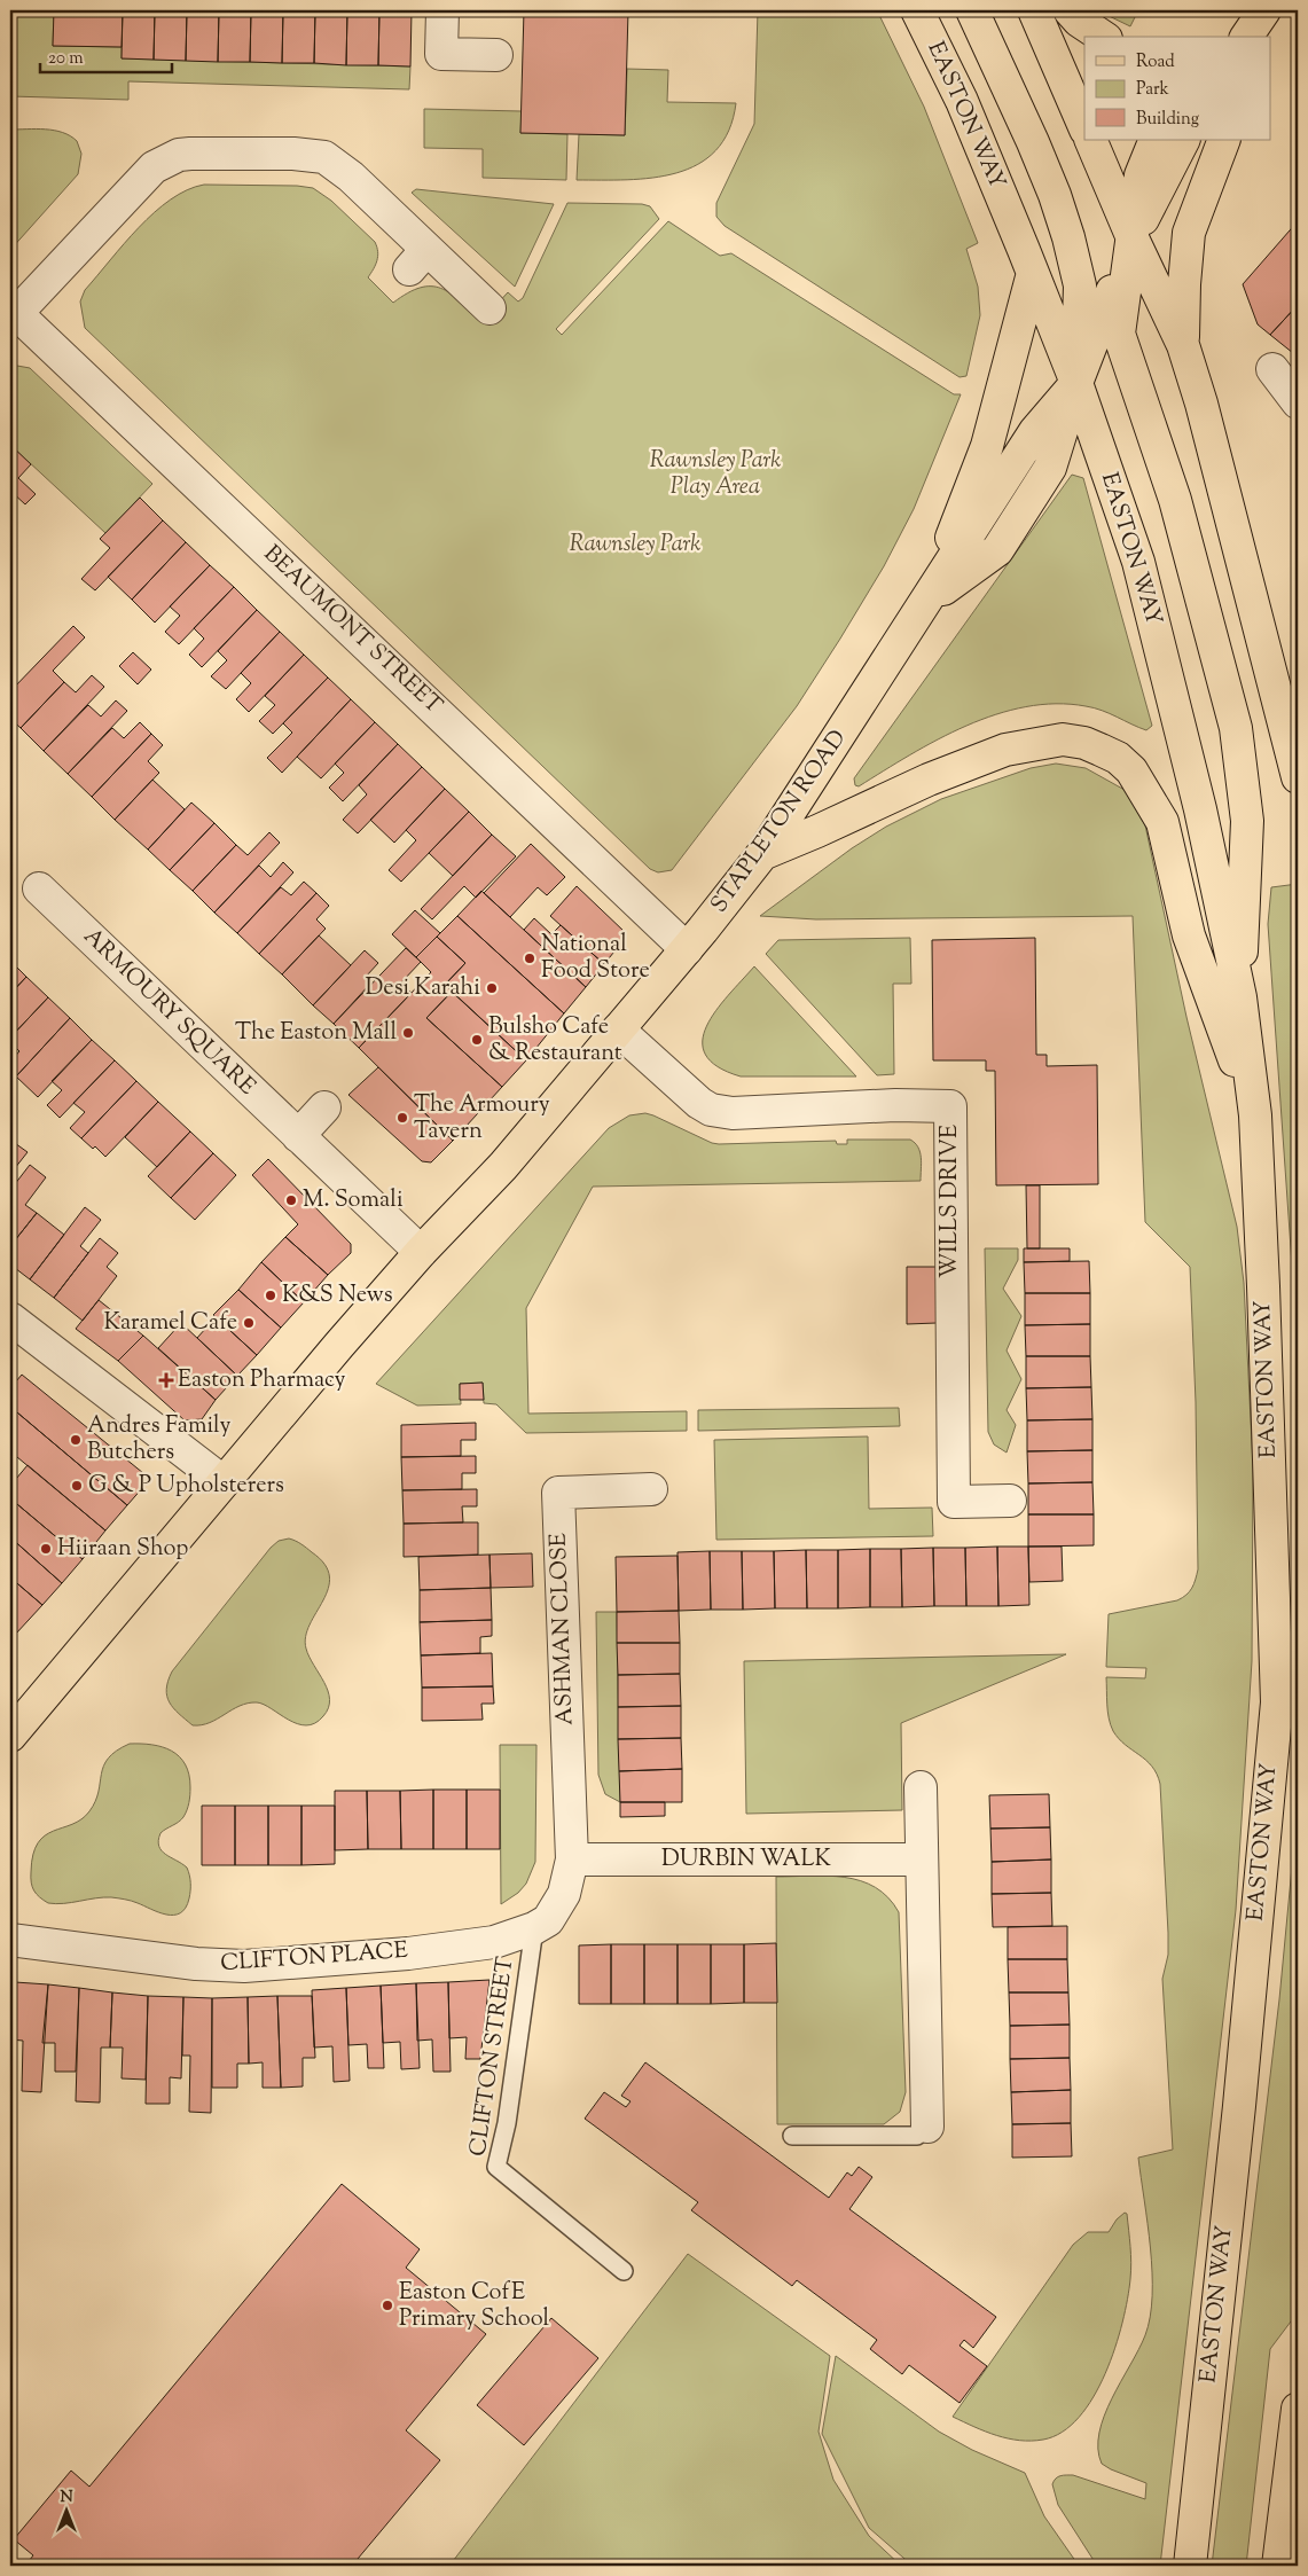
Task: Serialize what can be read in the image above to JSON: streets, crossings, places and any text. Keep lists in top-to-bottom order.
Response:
{
  "streets": {
    "main road": ["EASTON WAY", "STAPLETON ROAD"],
    "street": [
      "BEAUMONT STREET",
      "ARMOURY SQUARE",
      "WILLS DRIVE",
      "ASHMAN CLOSE",
      "DURBIN WALK",
      "CLIFTON PLACE"
    ],
    "lane": ["CLIFTON STREET"]
  },
  "crossings": [
    ["EASTON WAY", "STAPLETON ROAD"],
    ["BEAUMONT STREET", "STAPLETON ROAD"],
    ["STAPLETON ROAD", "ARMOURY SQUARE"],
    ["STAPLETON ROAD", "WILLS DRIVE"],
    ["ASHMAN CLOSE", "DURBIN WALK"],
    ["ASHMAN CLOSE", "CLIFTON PLACE"],
    ["DURBIN WALK", "CLIFTON PLACE"],
    ["CLIFTON PLACE", "CLIFTON STREET"]
  ],
  "parks": ["Rawnsley Park Play Area", "Rawnsley Park"],
  "places": {
    "other": [
      "National Food Store",
      "Desi Karahi",
      "The Easton Mall",
      "Bulsho Cafe & Restaurant",
      "The Armoury Tavern",
      "M. Somali",
      "K&S News",
      "Karamel Cafe",
      "Andres Family Butchers",
      "G & P Upholsterers",
      "Hiiraan Shop",
      "Easton CofE Primary School"
    ],
    "health": ["Easton Pharmacy"]
  },
  "legend": ["Road", "Park", "Building"],
  "scale_bar": "20 m",
  "north": "top"
}
